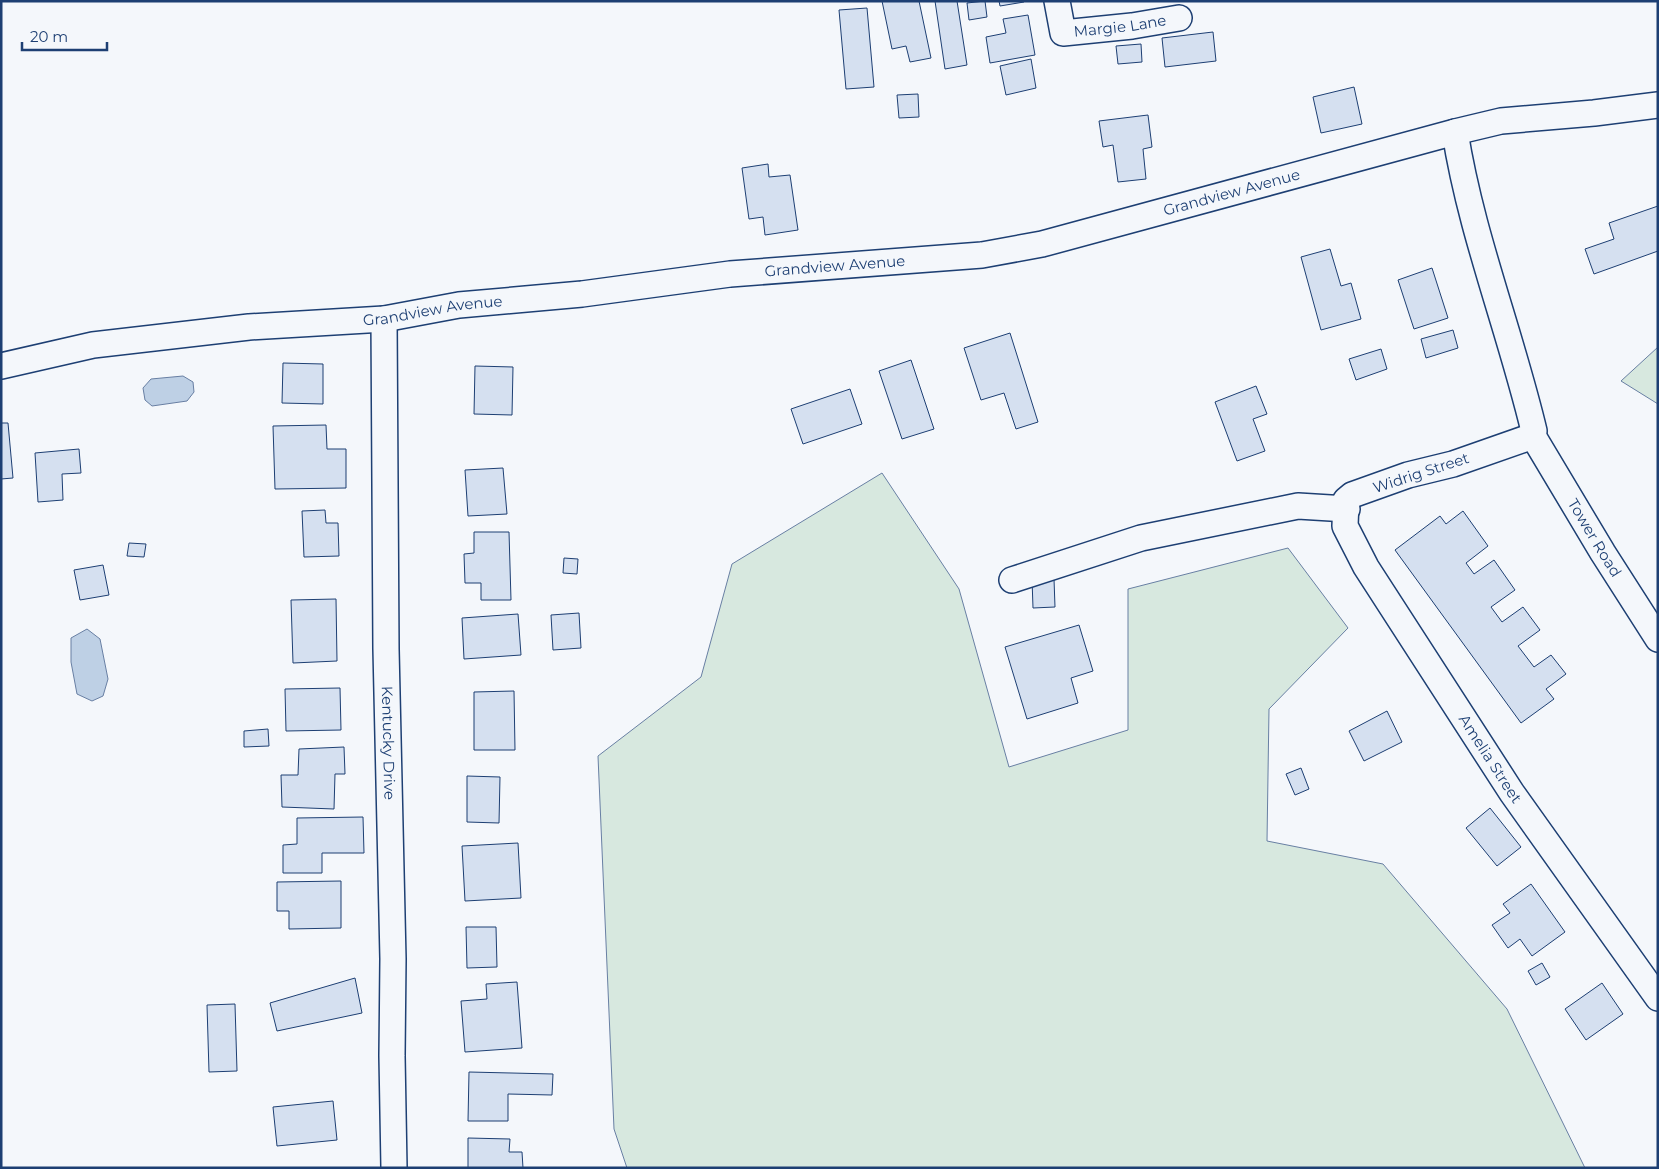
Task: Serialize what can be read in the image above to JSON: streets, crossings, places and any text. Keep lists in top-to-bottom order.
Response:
{
  "streets": {
    "street": [
      "Margie Lane",
      "Grandview Avenue",
      "Widrig Street",
      "Tower Road",
      "Kentucky Drive",
      "Amelia Street"
    ]
  },
  "crossings": [
    ["Grandview Avenue", "Kentucky Drive"],
    ["Widrig Street", "Tower Road"],
    ["Widrig Street", "Amelia Street"]
  ],
  "scale_bar": "20 m"
}
